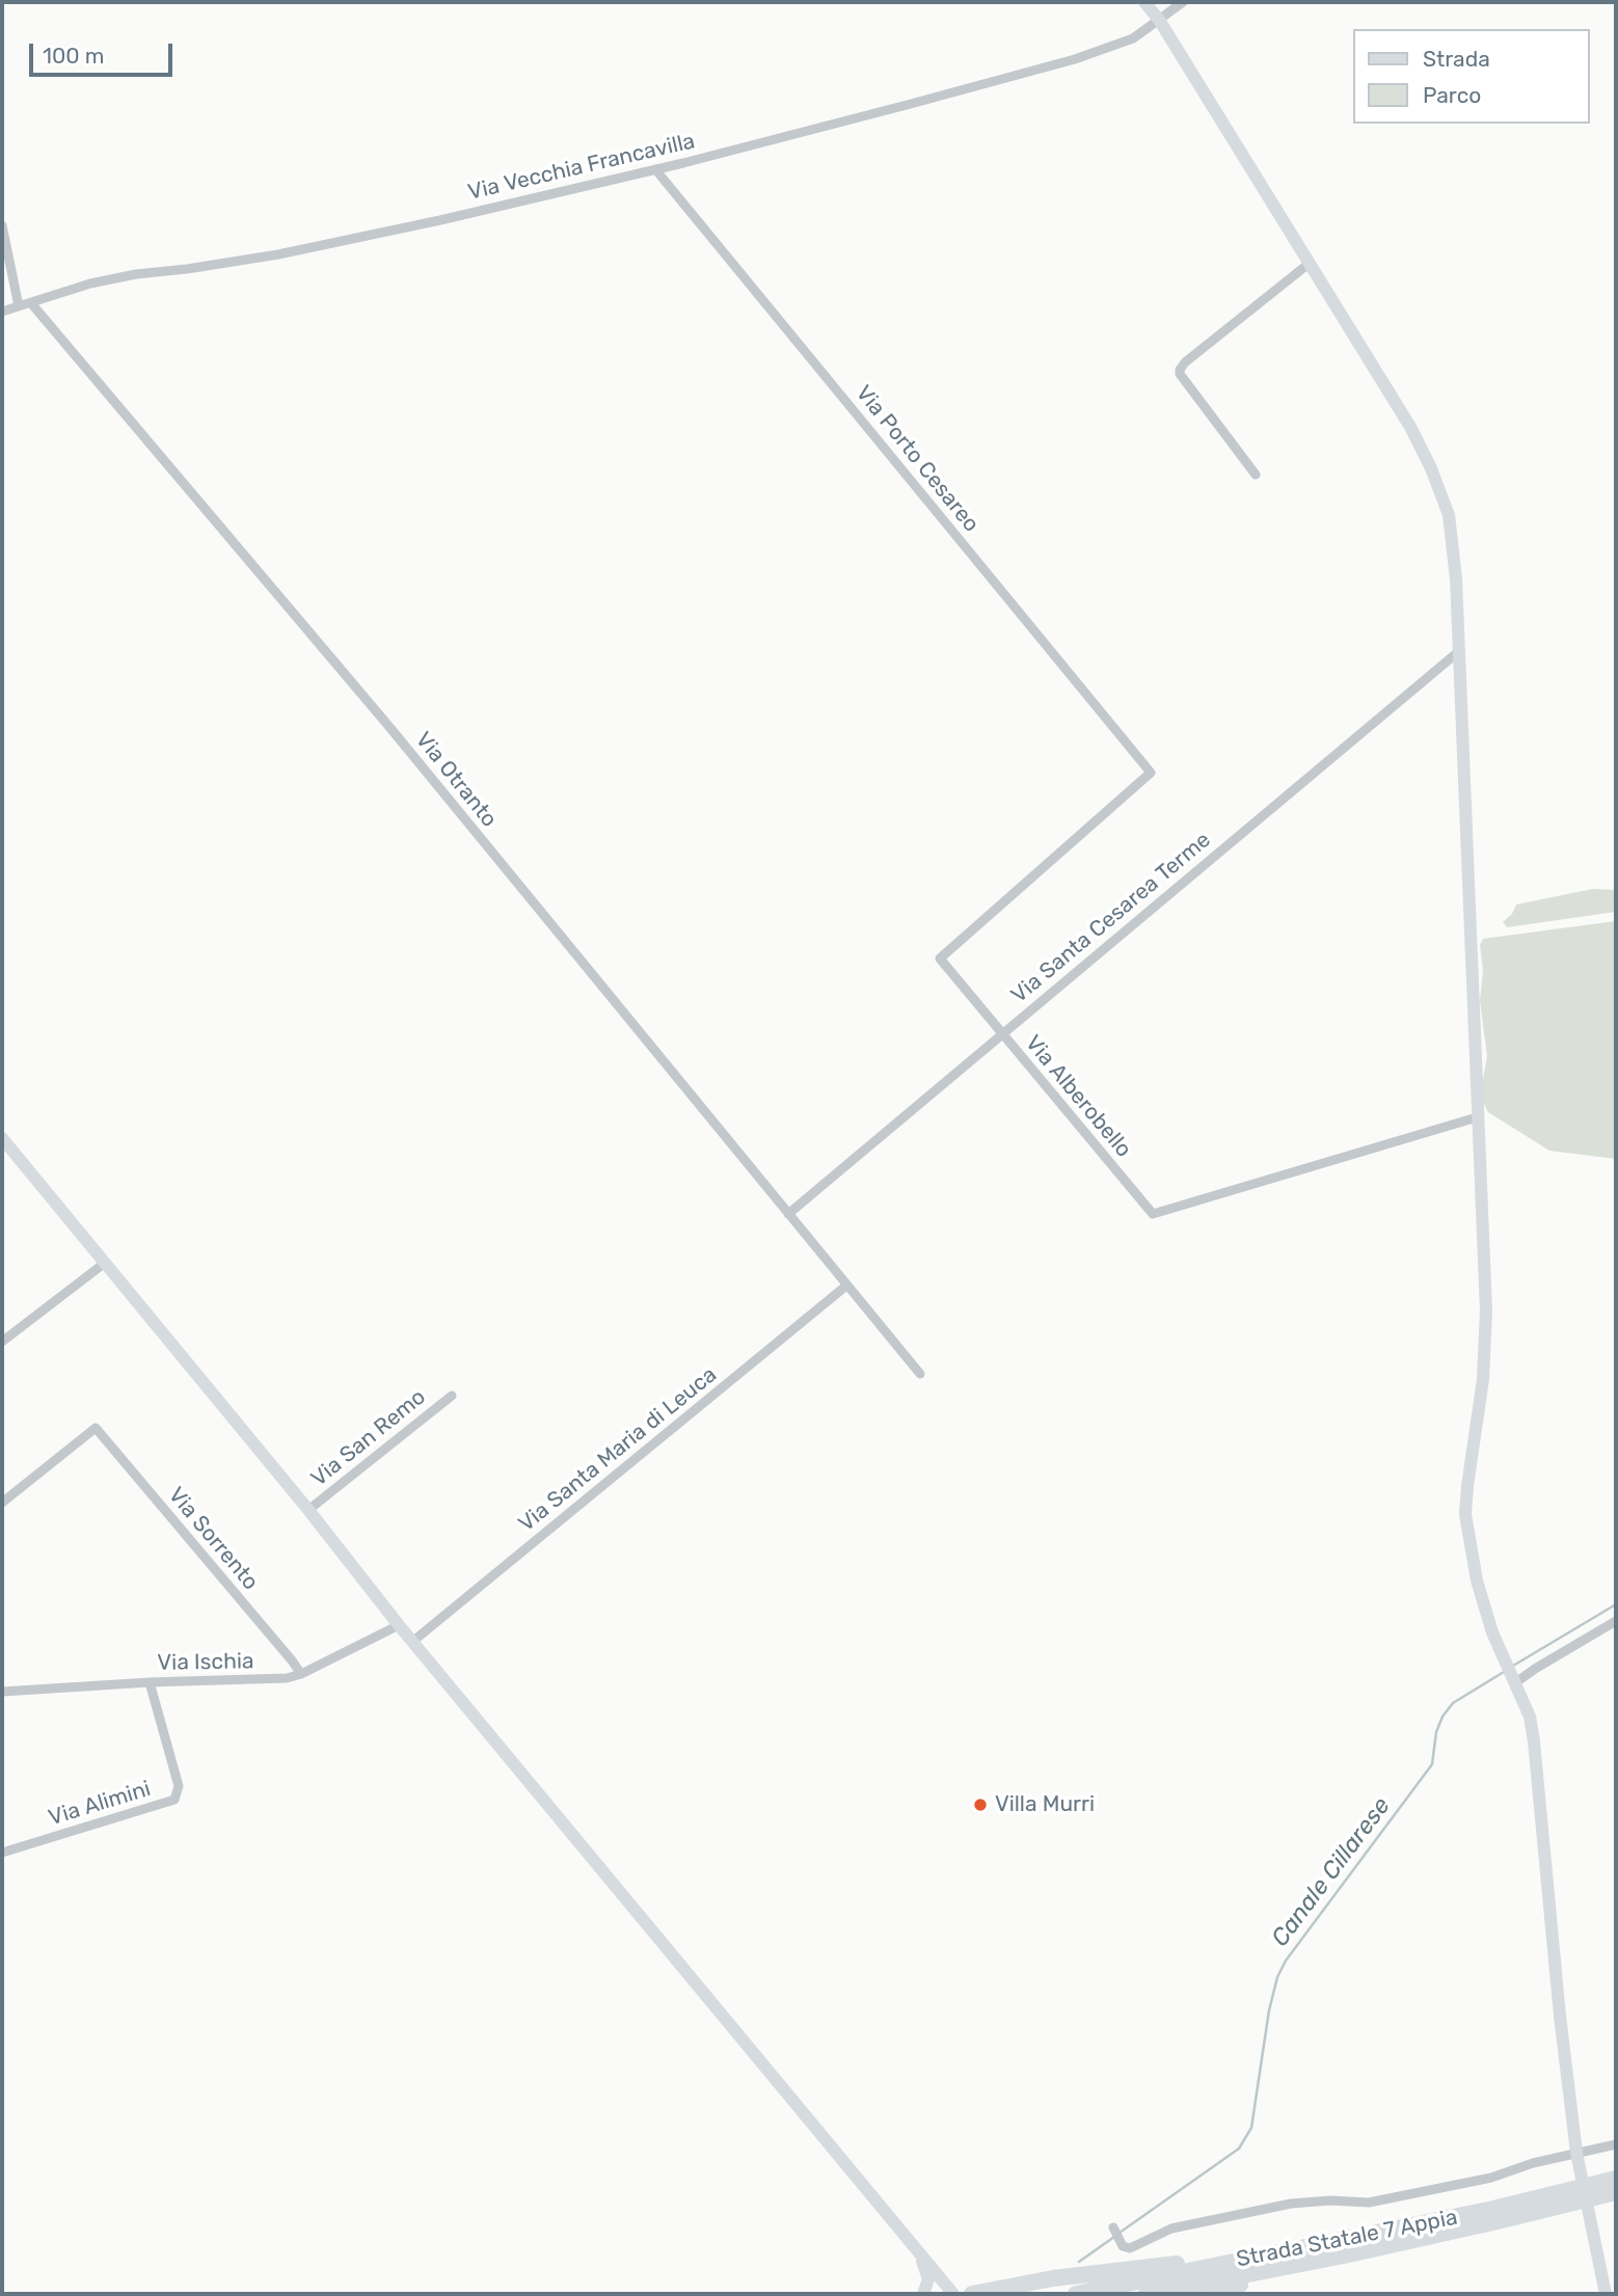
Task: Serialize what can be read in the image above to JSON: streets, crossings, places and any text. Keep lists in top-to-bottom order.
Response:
{
  "streets": {
    "highway": ["Strada Statale 7 Appia"],
    "street": [
      "Via Vecchia Francavilla",
      "Via Porto Cesareo",
      "Via Otranto",
      "Via Santa Cesarea Terme",
      "Via Alberobello",
      "Via San Remo",
      "Via Santa Maria di Leuca",
      "Via Sorrento",
      "Via Ischia",
      "Via Alimini"
    ]
  },
  "crossings": [
    ["Via Vecchia Francavilla", "Via Porto Cesareo"],
    ["Via Vecchia Francavilla", "Via Otranto"],
    ["Via Porto Cesareo", "Via Alberobello"],
    ["Via Otranto", "Via Santa Cesarea Terme"],
    ["Via Otranto", "Via Santa Maria di Leuca"],
    ["Via Santa Cesarea Terme", "Via Alberobello"],
    ["Via Sorrento", "Via Ischia"],
    ["Via Ischia", "Via Alimini"]
  ],
  "water": ["Canale Cillarese"],
  "places": ["Villa Murri"],
  "legend": ["Strada", "Parco"],
  "scale_bar": "100 m"
}
